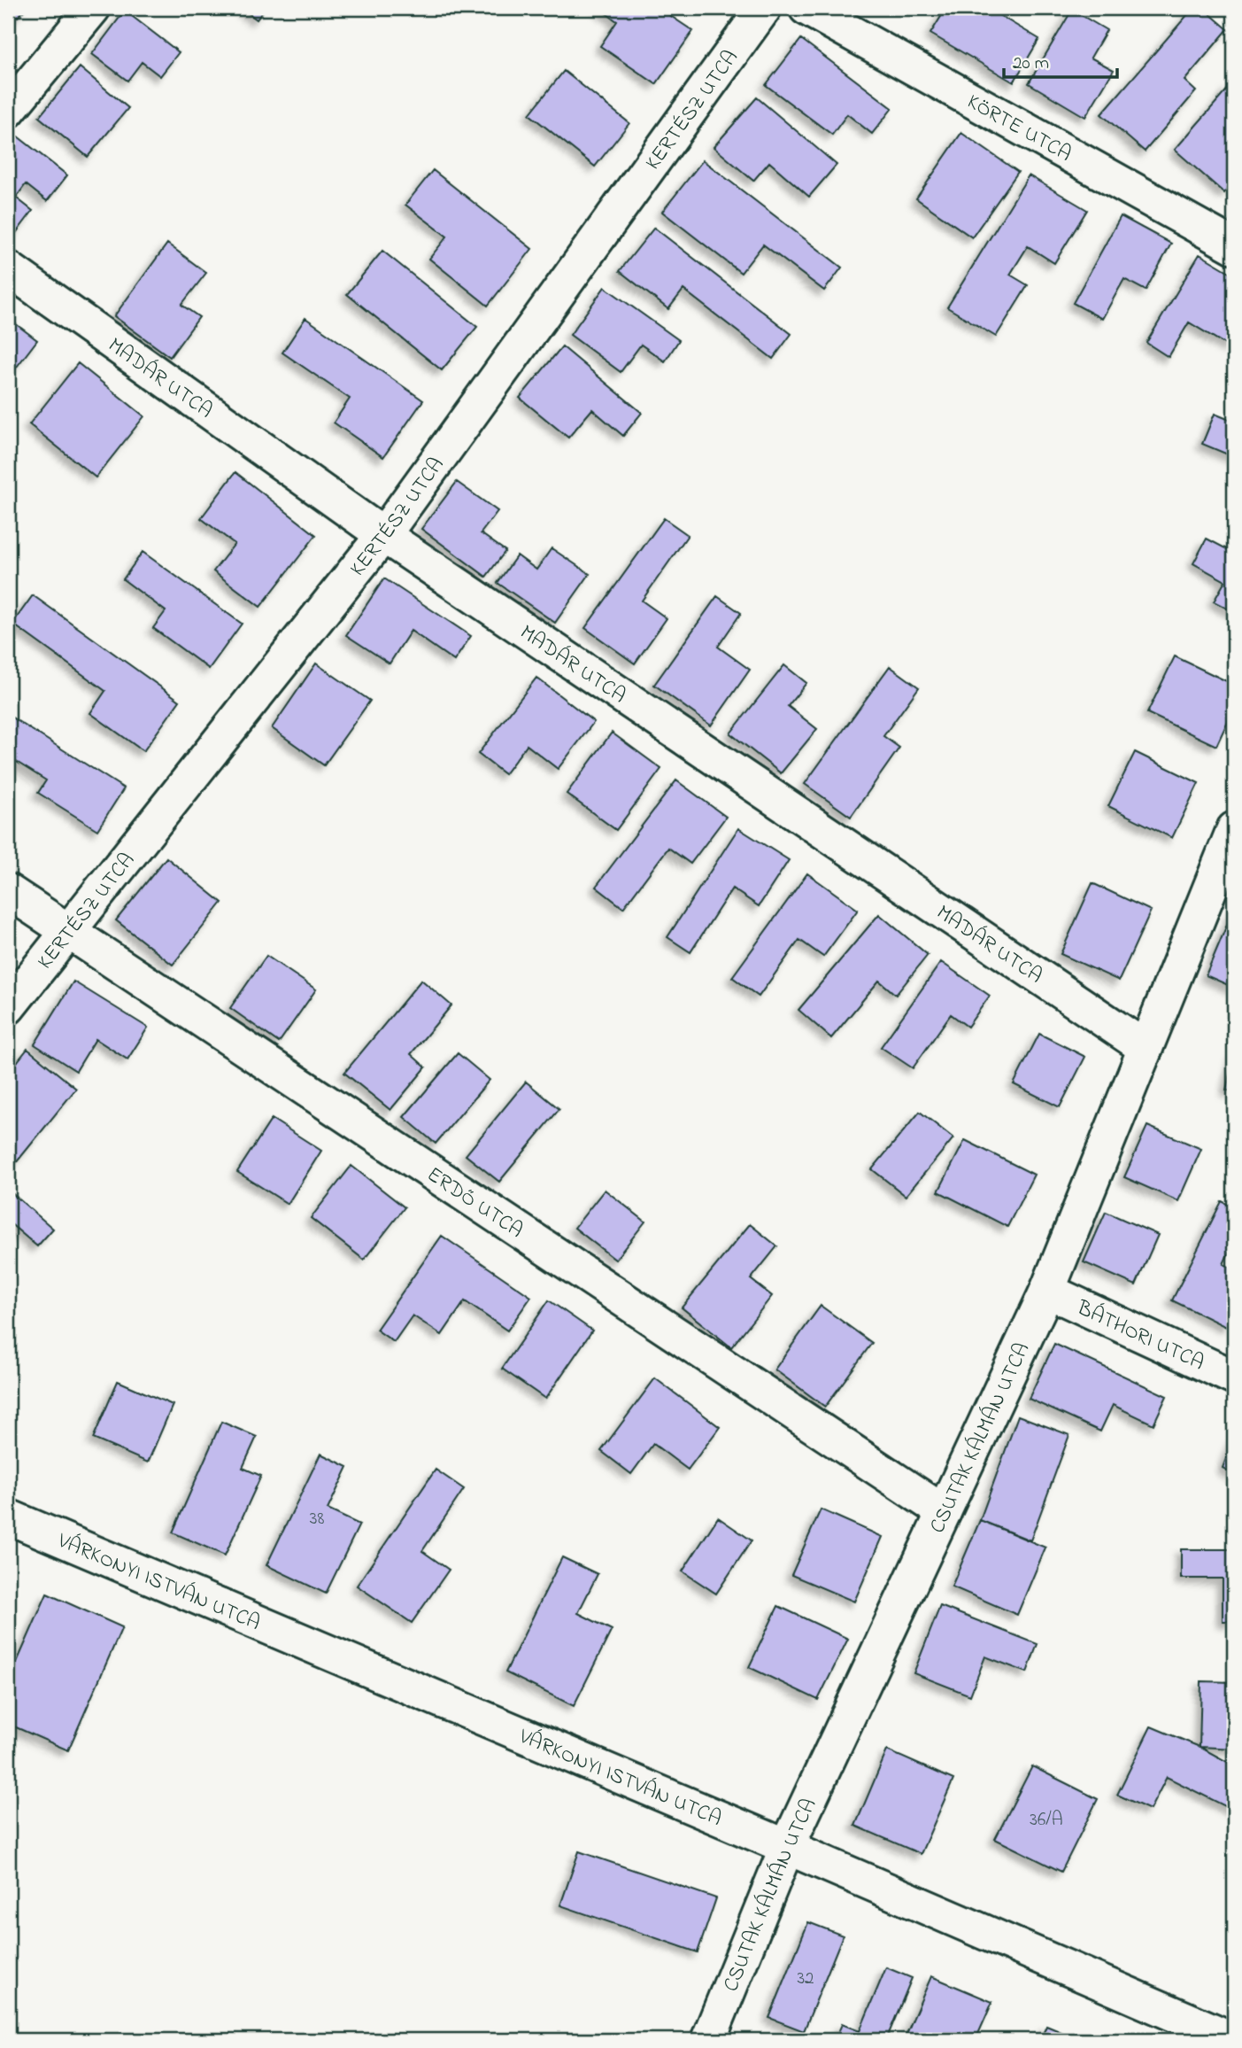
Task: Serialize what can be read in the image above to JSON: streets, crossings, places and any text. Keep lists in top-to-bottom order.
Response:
{
  "streets": {
    "street": [
      "KERTÉSZ UTCA",
      "KÖRTE UTCA",
      "MADÁR UTCA",
      "ERDŐ UTCA",
      "BÁTHORI UTCA",
      "CSUTAK KÁLMÁN UTCA",
      "VÁRKONYI ISTVÁN UTCA"
    ]
  },
  "crossings": [
    ["KERTÉSZ UTCA", "MADÁR UTCA"],
    ["KERTÉSZ UTCA", "ERDŐ UTCA"],
    ["MADÁR UTCA", "CSUTAK KÁLMÁN UTCA"],
    ["ERDŐ UTCA", "CSUTAK KÁLMÁN UTCA"],
    ["BÁTHORI UTCA", "CSUTAK KÁLMÁN UTCA"],
    ["CSUTAK KÁLMÁN UTCA", "VÁRKONYI ISTVÁN UTCA"]
  ],
  "house_numbers": ["38", "36/A", "32"],
  "scale_bar": "20 m"
}
